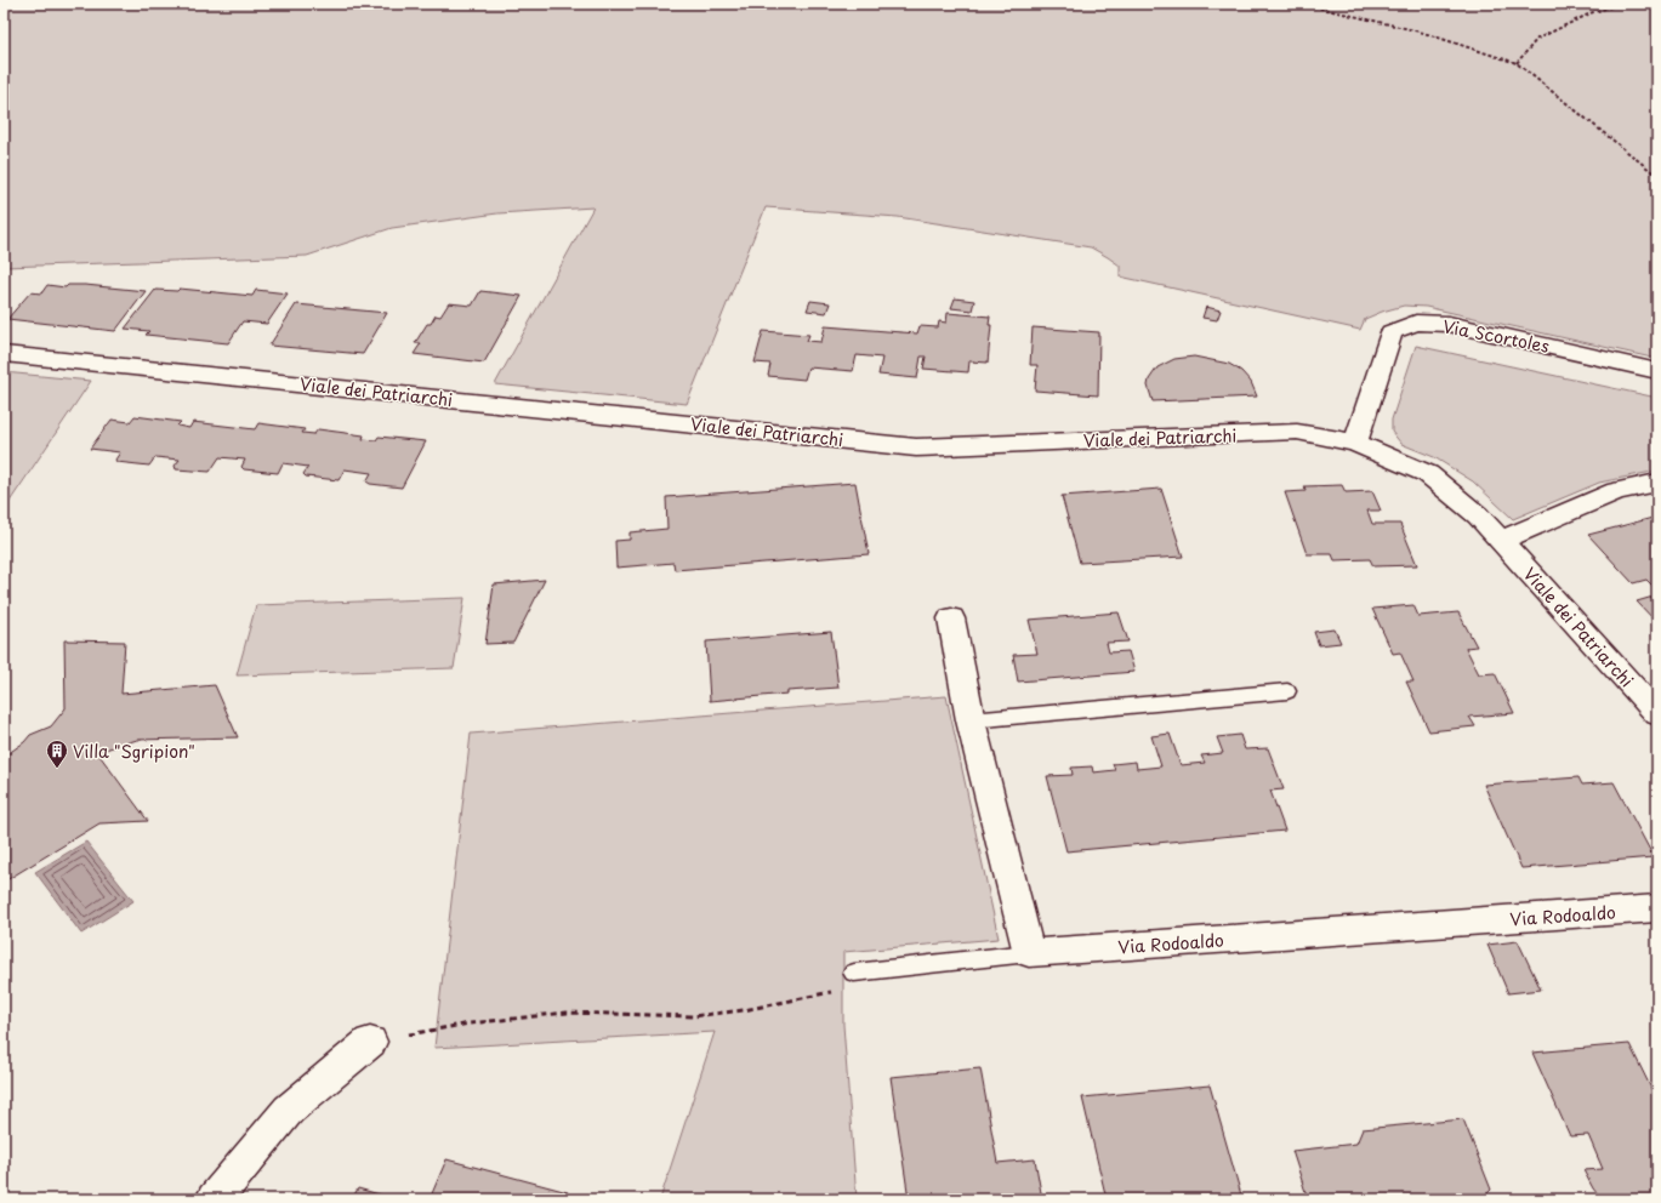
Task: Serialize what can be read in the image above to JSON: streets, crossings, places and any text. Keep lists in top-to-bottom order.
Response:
{
  "streets": {
    "street": ["Via Scortoles", "Viale dei Patriarchi", "Via Rodoaldo"]
  },
  "crossings": [
    ["Via Scortoles", "Viale dei Patriarchi"]
  ],
  "places": {
    "building": ["Villa \"Sgripion\""]
  }
}
